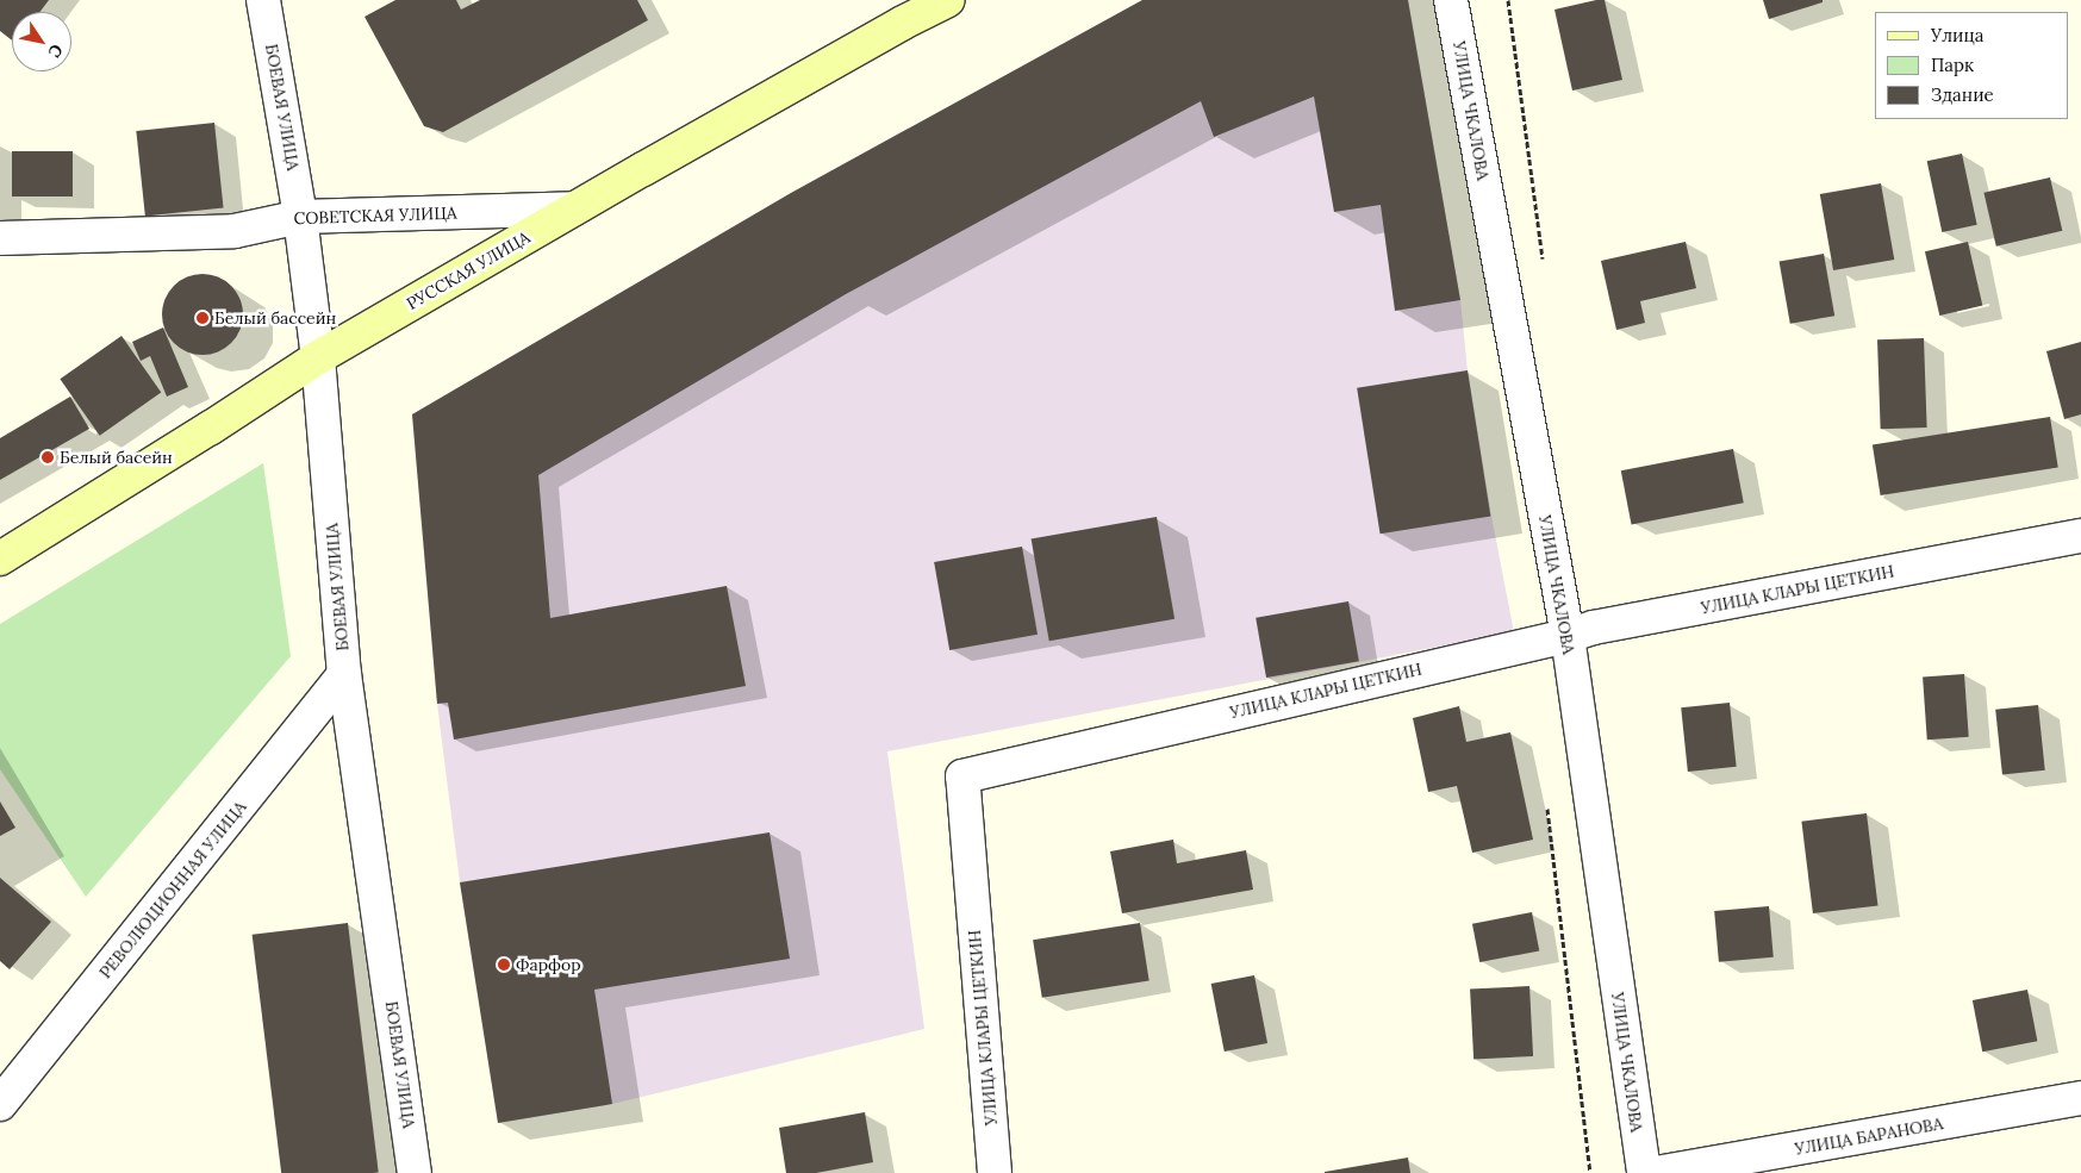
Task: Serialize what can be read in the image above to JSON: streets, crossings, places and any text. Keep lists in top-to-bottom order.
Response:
{
  "streets": {
    "main road": ["РУССКАЯ УЛИЦА"],
    "street": [
      "БОЕВАЯ УЛИЦА",
      "УЛИЦА ЧКАЛОВА",
      "СОВЕТСКАЯ УЛИЦА",
      "УЛИЦА КЛАРЫ ЦЕТКИН",
      "РЕВОЛЮЦИОННАЯ УЛИЦА",
      "УЛИЦА БАРАНОВА"
    ]
  },
  "crossings": [
    ["БОЕВАЯ УЛИЦА", "СОВЕТСКАЯ УЛИЦА"],
    ["БОЕВАЯ УЛИЦА", "РУССКАЯ УЛИЦА"],
    ["БОЕВАЯ УЛИЦА", "РЕВОЛЮЦИОННАЯ УЛИЦА"],
    ["УЛИЦА ЧКАЛОВА", "УЛИЦА КЛАРЫ ЦЕТКИН"],
    ["СОВЕТСКАЯ УЛИЦА", "РУССКАЯ УЛИЦА"]
  ],
  "places": ["Белый баcсейн", "Белый басейн", "Фарфор"],
  "legend": ["Улица", "Парк", "Здание"],
  "north": "bottom right"
}
